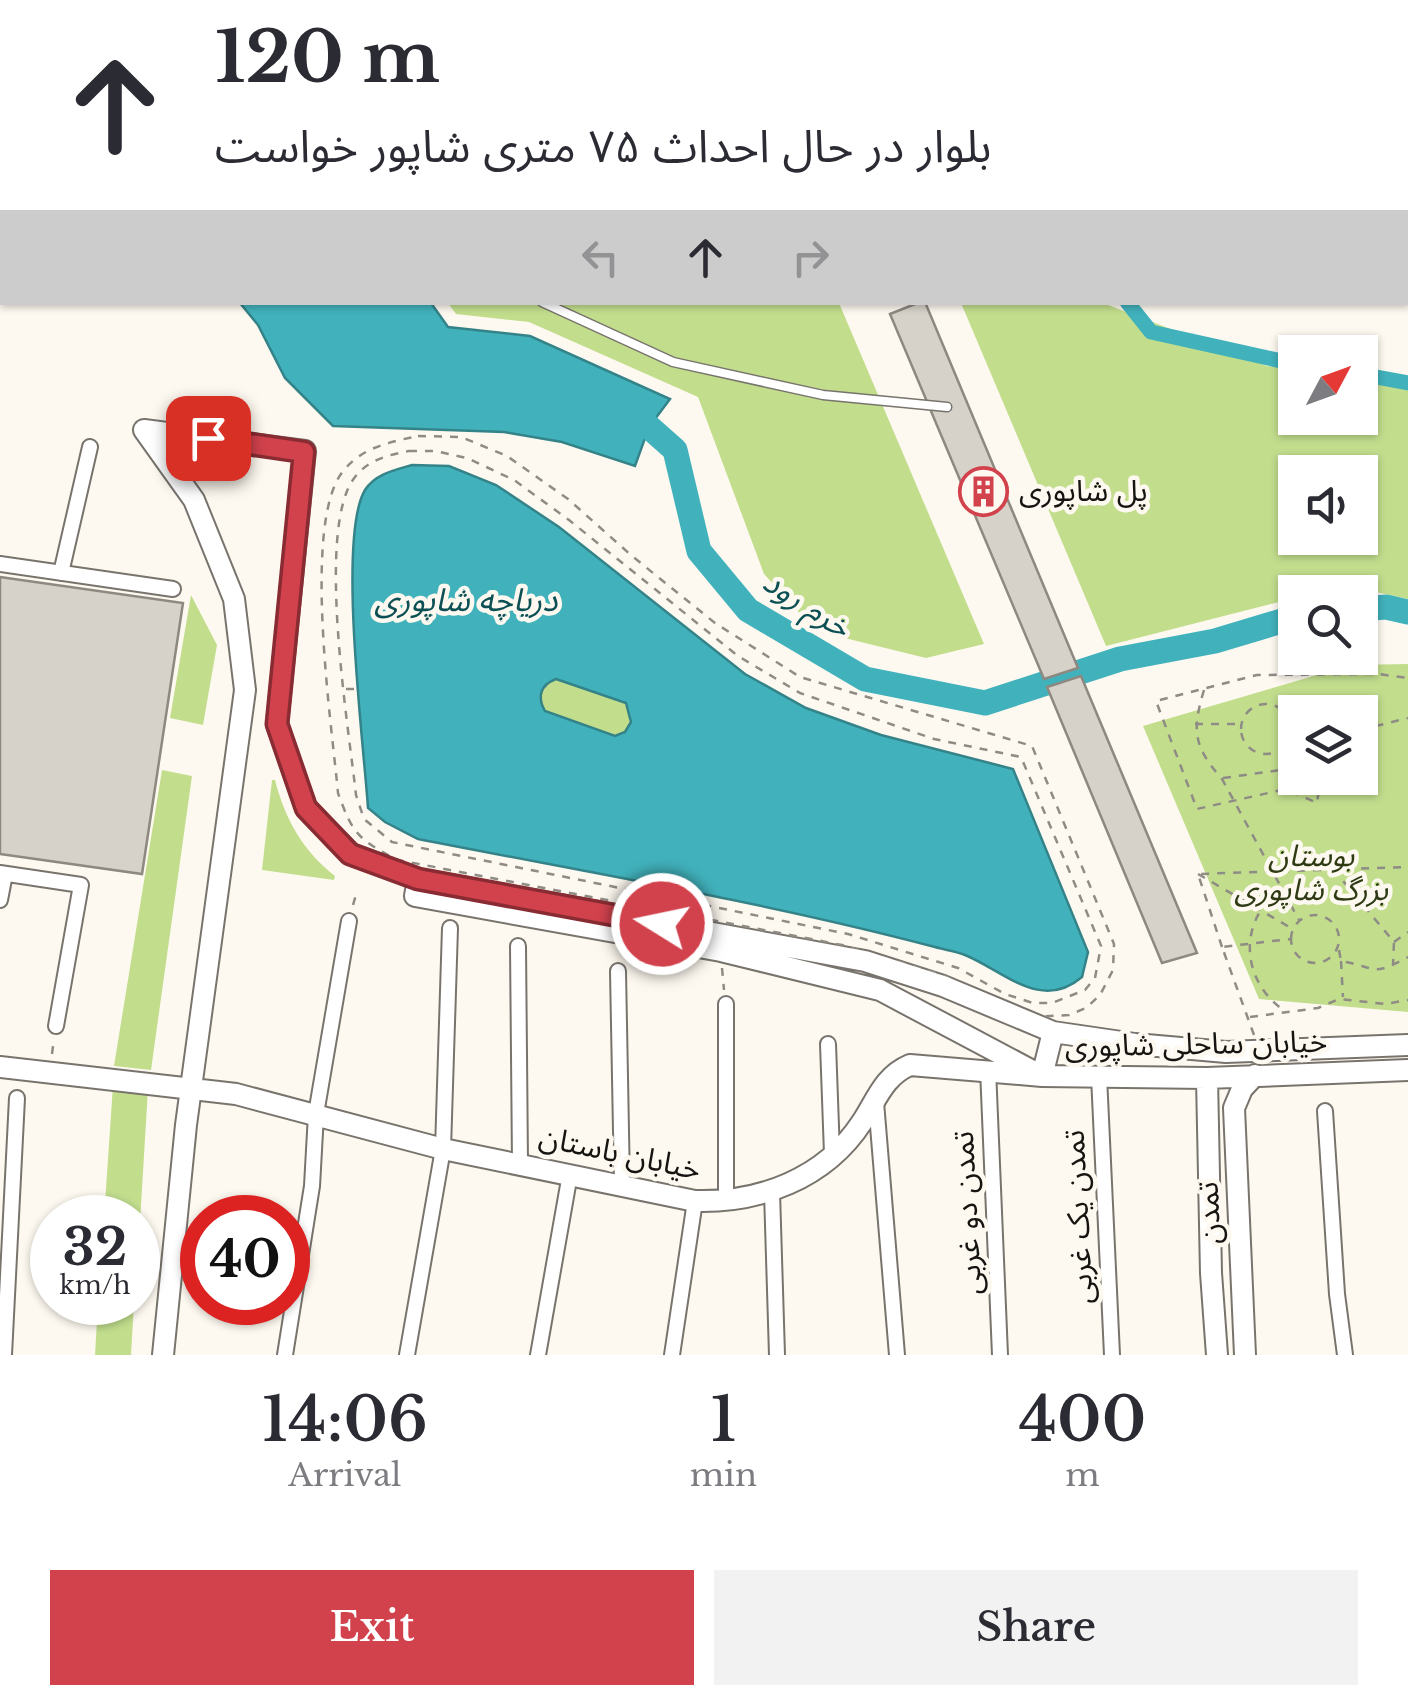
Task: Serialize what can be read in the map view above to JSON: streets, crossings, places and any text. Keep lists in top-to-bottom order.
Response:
{
  "streets": {
    "street": [
      "خیابان ساحلی شاپوری",
      "خیابان باستان",
      "تمدن دو غربی",
      "تمدن",
      "تمدن یک غربی"
    ]
  },
  "crossings": [
    ["خیابان ساحلی شاپوری", "خیابان باستان"],
    ["خیابان ساحلی شاپوری", "تمدن"],
    ["خیابان ساحلی شاپوری", "تمدن یک غربی"],
    ["خیابان باستان", "تمدن دو غربی"]
  ],
  "water": ["دریاچه شاپوری", "خرم رود"],
  "parks": ["بوستان بزرگ شاپوری"],
  "places": {
    "building": ["پل شاپوری"]
  },
  "north": "top right",
  "page": {
    "turn": ["120 m", "بلوار در حال احداث ۷۵ متری شاپور خواست"],
    "speed": "32 km/h",
    "limit": "40",
    "eta": [
      "14:06",
      "Arrival",
      "1",
      "min",
      "400",
      "m"
    ],
    "buttons": ["Exit", "Share"]
  }
}
